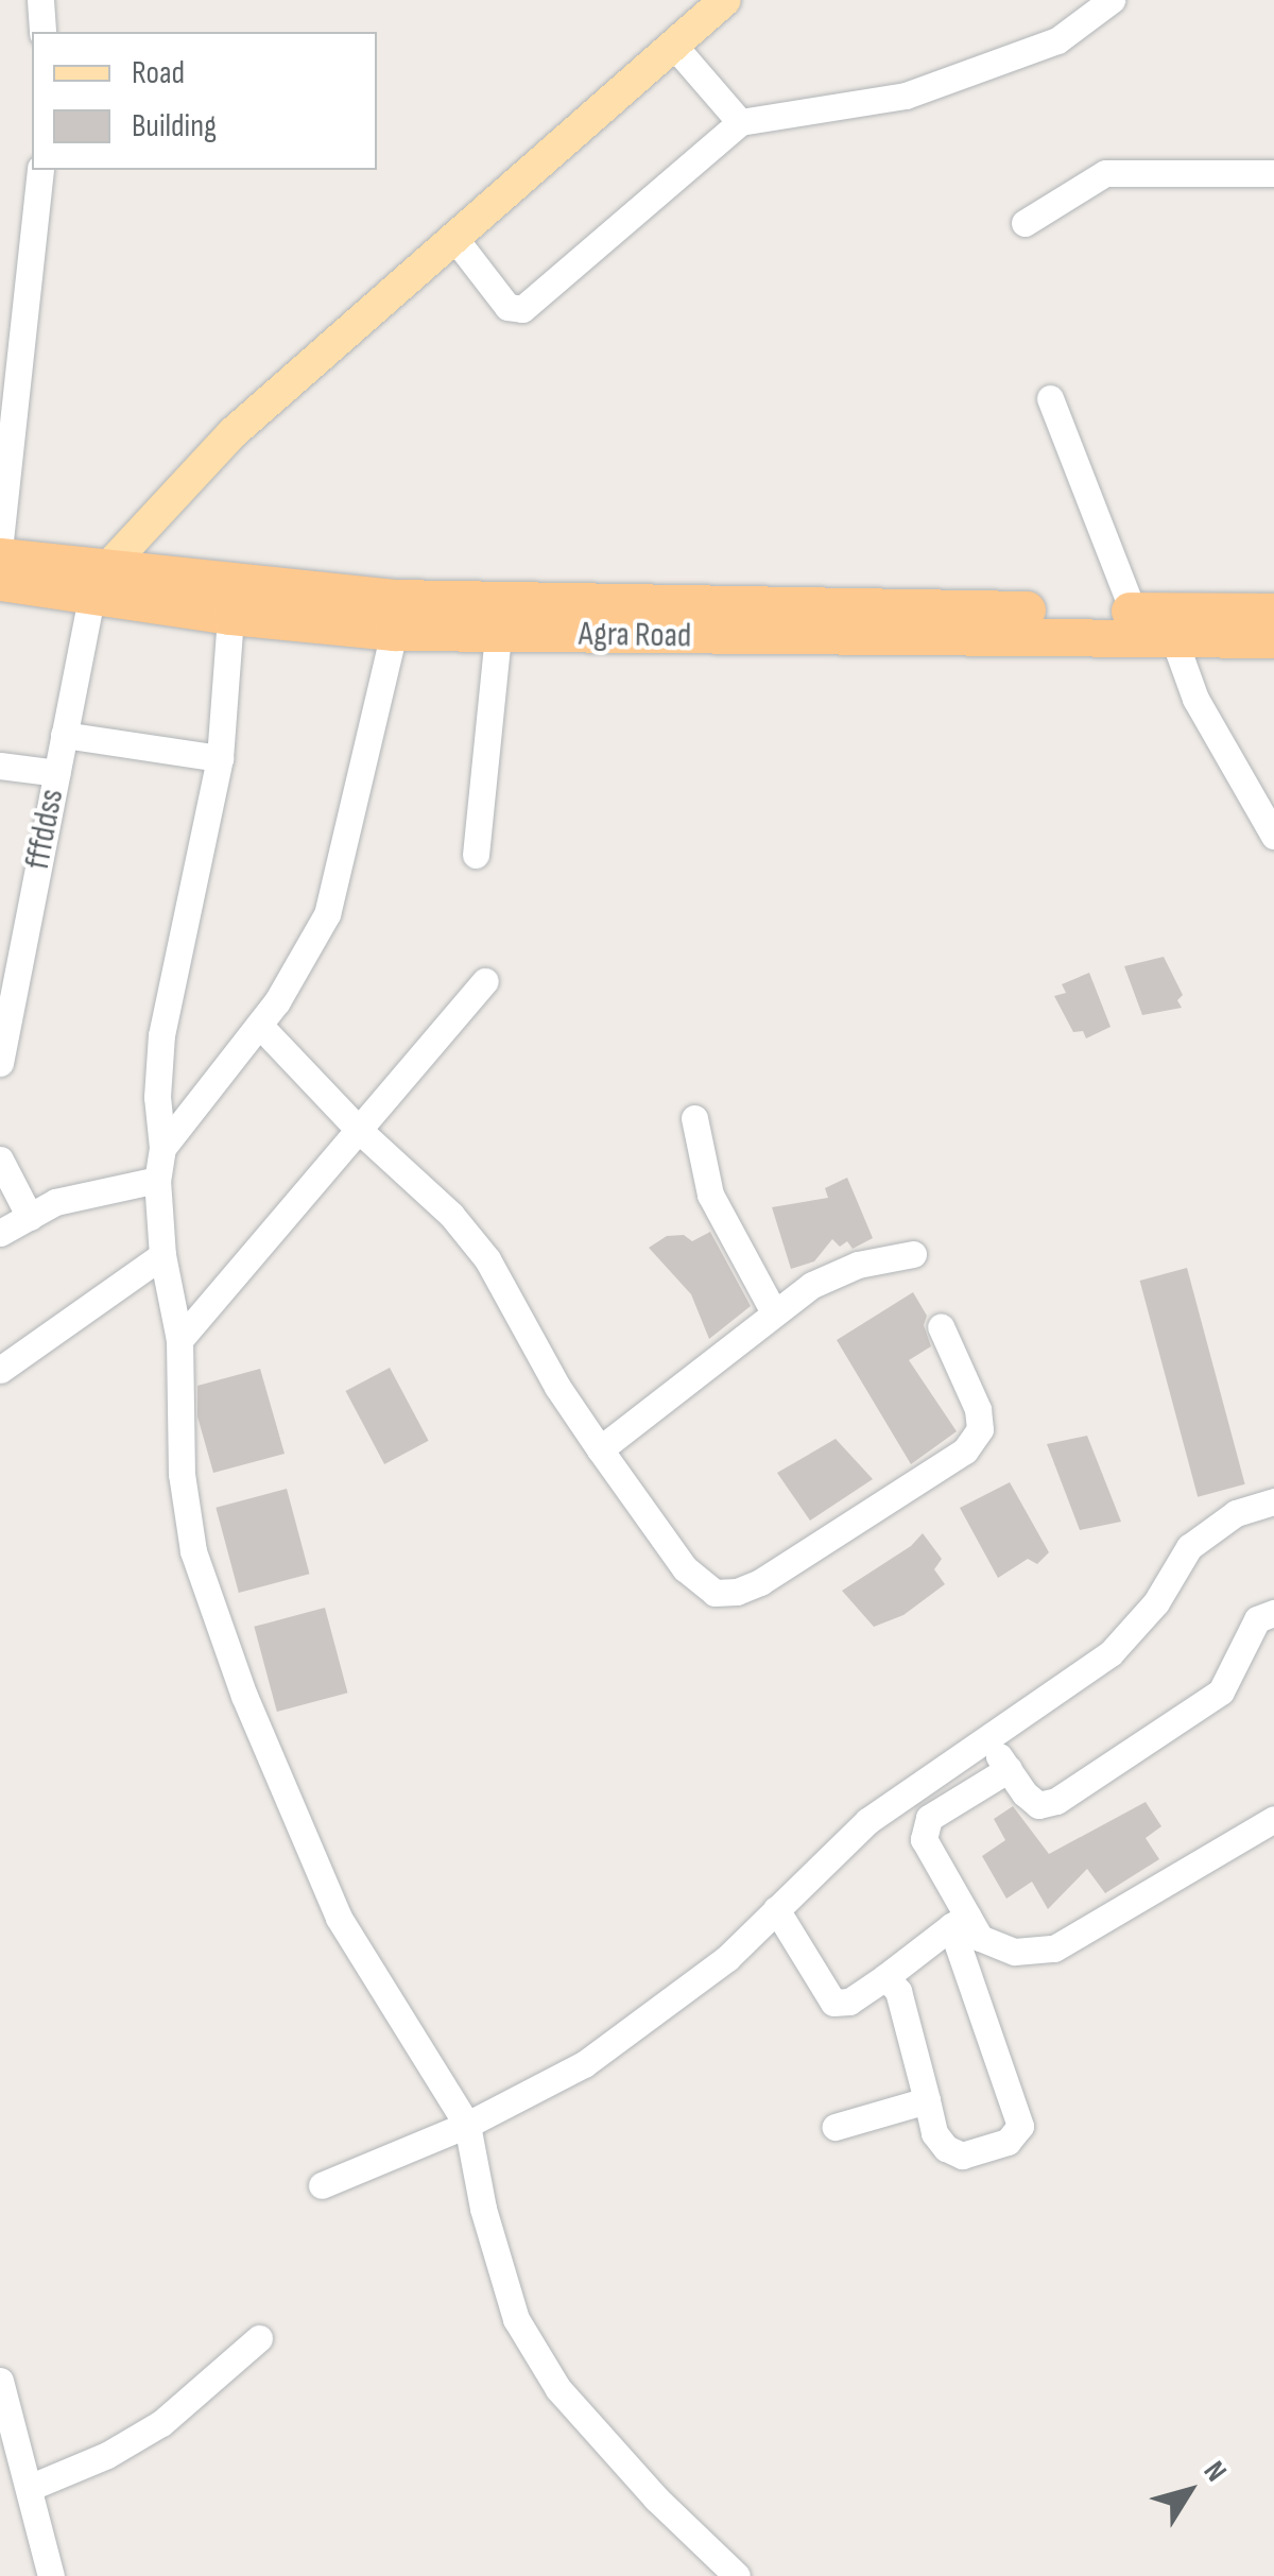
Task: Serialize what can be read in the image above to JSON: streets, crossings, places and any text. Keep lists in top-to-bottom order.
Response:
{
  "streets": {
    "highway": ["Agra Road"],
    "street": ["fffddss"]
  },
  "crossings": [
    ["Agra Road", "fffddss"]
  ],
  "legend": ["Road", "Building"],
  "north": "top right"
}
